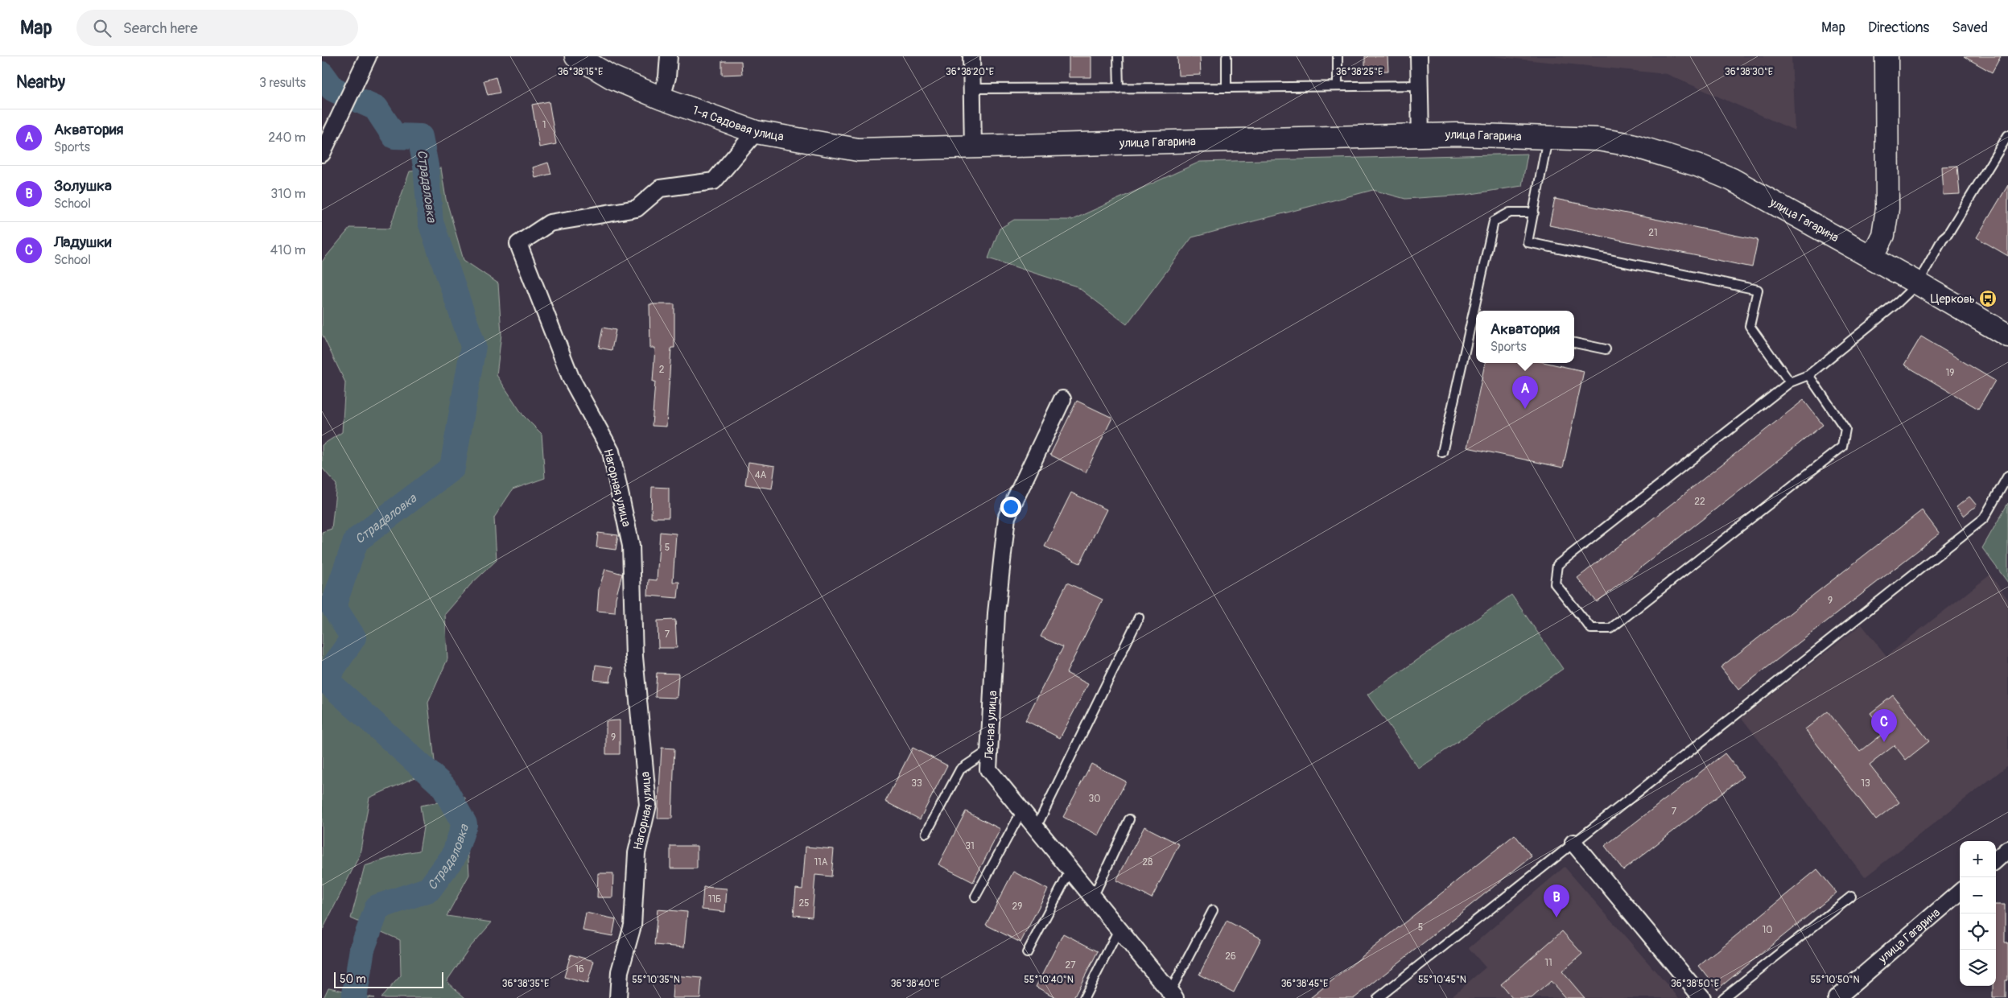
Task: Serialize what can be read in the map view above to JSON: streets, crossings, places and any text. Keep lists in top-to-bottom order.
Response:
{
  "streets": {
    "street": [
      "1-я Садовая улица",
      "улица Гагарина",
      "Нагорная улица",
      "Лесная улица"
    ]
  },
  "crossings": [
    ["1-я Садовая улица", "улица Гагарина"],
    ["1-я Садовая улица", "Нагорная улица"]
  ],
  "water": ["Страдаловка"],
  "places": {
    "bus stop": ["Церковь"]
  },
  "house_numbers": [
    "1",
    "21",
    "2",
    "19",
    "4А",
    "22",
    "5",
    "9",
    "7",
    "9",
    "33",
    "13",
    "30",
    "7",
    "31",
    "11А",
    "28",
    "11Б",
    "25",
    "29",
    "5",
    "10",
    "26",
    "11",
    "27",
    "16"
  ],
  "scale_bar": "50 m",
  "page": {
    "header": "Map",
    "search": "Search here",
    "nav": ["Map", "Directions", "Saved"],
    "heading": ["Nearby", "3 results"],
    "list": [
      {
        "mark": "A",
        "name": "Акватория",
        "note": "Sports",
        "value": "240 m"
      },
      {
        "mark": "B",
        "name": "Золушка",
        "note": "School",
        "value": "310 m"
      },
      {
        "mark": "C",
        "name": "Ладушки",
        "note": "School",
        "value": "410 m"
      }
    ],
    "popup": ["Акватория", "Sports"],
    "pins": ["A", "C", "B"],
    "map_buttons": ["+", "−"],
    "scale": "50 m"
  },
  "coordinates": [
    "36°38'15\"E",
    "36°38'20\"E",
    "36°38'25\"E",
    "36°38'30\"E",
    "55°10'35\"N",
    "55°10'40\"N",
    "55°10'45\"N",
    "55°10'50\"N",
    "36°38'35\"E",
    "36°38'40\"E",
    "36°38'45\"E",
    "36°38'50\"E"
  ]
}
